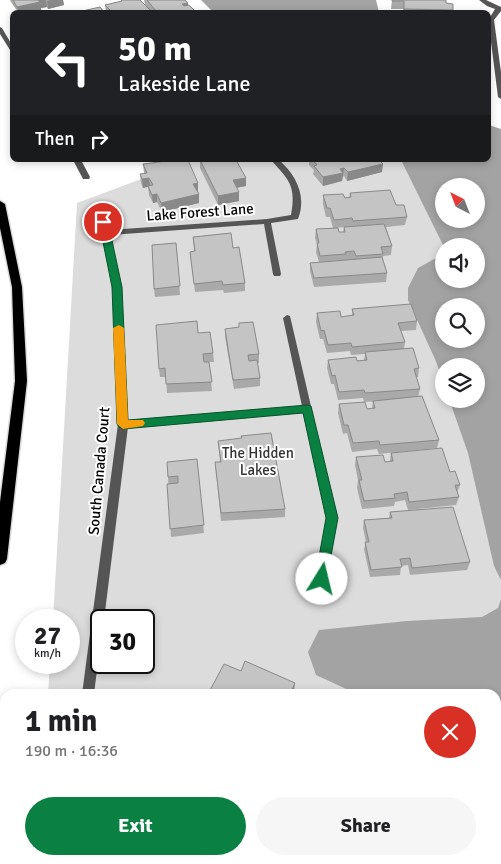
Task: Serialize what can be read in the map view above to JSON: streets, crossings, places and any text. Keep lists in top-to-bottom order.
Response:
{
  "streets": {
    "street": ["Lake Forest Lane", "South Canada Court"]
  },
  "crossings": [
    ["Lake Forest Lane", "South Canada Court"]
  ],
  "parks": ["The Hidden Lakes"],
  "north": "top left",
  "page": {
    "turn": ["50 m", "Lakeside Lane"],
    "then": "Then",
    "speed": "27 km/h",
    "limit": "30",
    "heading": ["1 min", "190 m · 16:36"],
    "buttons": ["Exit", "Share"]
  }
}
